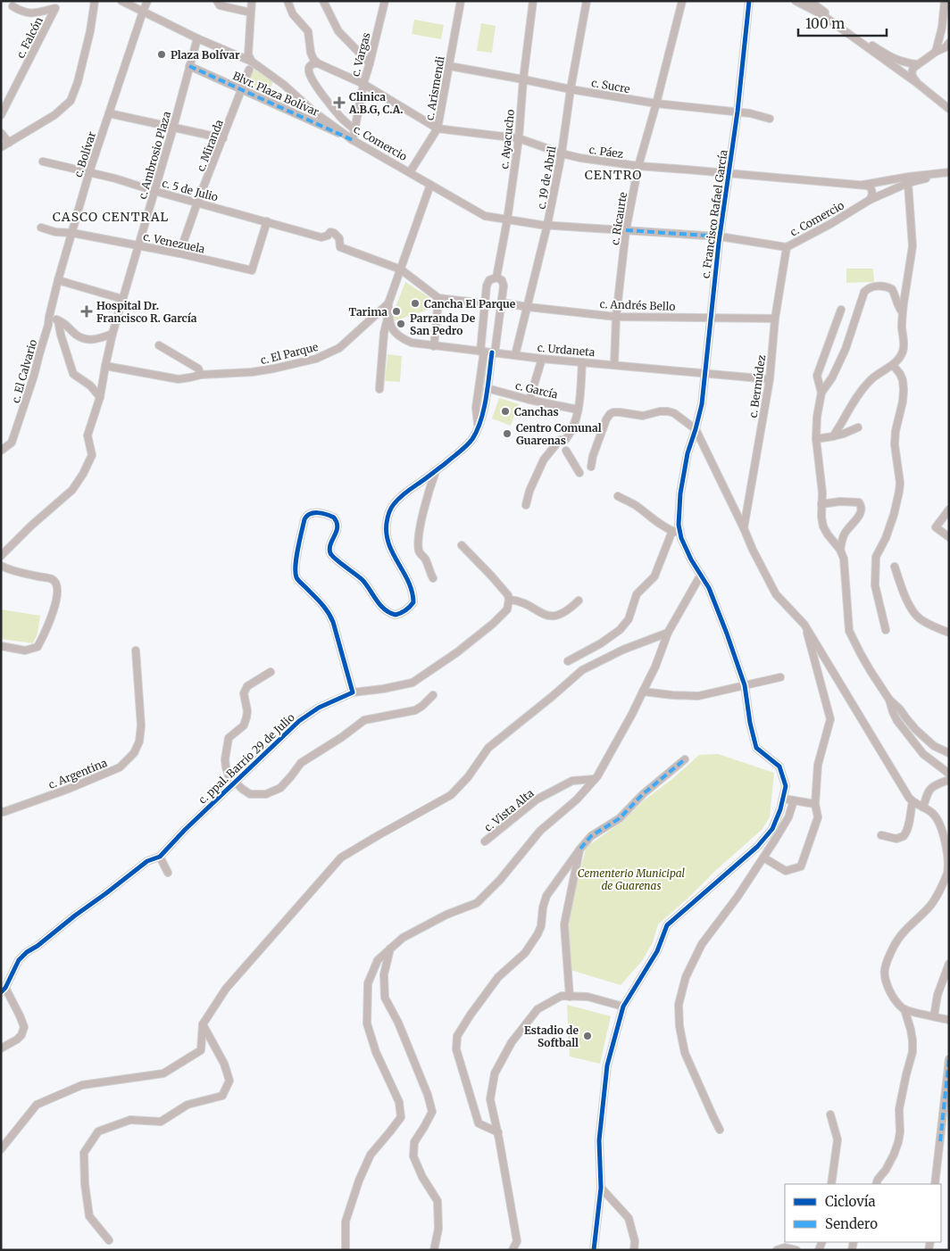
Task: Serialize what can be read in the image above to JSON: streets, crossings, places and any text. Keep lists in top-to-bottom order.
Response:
{
  "streets": {
    "street": [
      "c. Falcón",
      "c. Vargas",
      "c. Sucre",
      "c. Arismendi",
      "Blvr. Plaza Bolívar",
      "c. Ayacucho",
      "c. Comercio",
      "c. Miranda",
      "c. Páez",
      "c. Bolívar",
      "c. Ambrosio Plaza",
      "c. 19 de Abril",
      "c. 5 de Julio",
      "c. Francisco Rafael García",
      "c. Ricaurte",
      "c. Venezuela",
      "c. Andrés Bello",
      "c. Urdaneta",
      "c. El Parque",
      "c. El Calvario",
      "c. Bermúdez",
      "c. García",
      "c. ppal. Barrio 29 de Julio",
      "c. Argentina",
      "c. Vista Alta"
    ]
  },
  "crossings": [
    ["c. Vargas", "Blvr. Plaza Bolívar"],
    ["c. Vargas", "c. Comercio"],
    ["c. Vargas", "c. Páez"],
    ["c. Sucre", "c. Arismendi"],
    ["c. Sucre", "c. Ayacucho"],
    ["c. Sucre", "c. 19 de Abril"],
    ["c. Sucre", "c. Francisco Rafael García"],
    ["c. Sucre", "c. Ricaurte"],
    ["c. Arismendi", "c. Comercio"],
    ["c. Arismendi", "c. Páez"],
    ["Blvr. Plaza Bolívar", "c. Comercio"],
    ["Blvr. Plaza Bolívar", "c. Miranda"],
    ["Blvr. Plaza Bolívar", "c. Ambrosio Plaza"],
    ["c. Ayacucho", "c. Comercio"],
    ["c. Ayacucho", "c. Páez"],
    ["c. Ayacucho", "c. Andrés Bello"],
    ["c. Ayacucho", "c. Urdaneta"],
    ["c. Comercio", "c. Páez"],
    ["c. Comercio", "c. Bolívar"],
    ["c. Comercio", "c. Ambrosio Plaza"],
    ["c. Comercio", "c. 19 de Abril"],
    ["c. Comercio", "c. Francisco Rafael García"],
    ["c. Comercio", "c. Ricaurte"],
    ["c. Comercio", "c. El Parque"],
    ["c. Comercio", "c. Bermúdez"],
    ["c. Miranda", "c. 5 de Julio"],
    ["c. Miranda", "c. Venezuela"],
    ["c. Páez", "c. 19 de Abril"],
    ["c. Páez", "c. Francisco Rafael García"],
    ["c. Páez", "c. Ricaurte"],
    ["c. Bolívar", "c. 5 de Julio"],
    ["c. Bolívar", "c. Venezuela"],
    ["c. Bolívar", "c. El Calvario"],
    ["c. Ambrosio Plaza", "c. 5 de Julio"],
    ["c. Ambrosio Plaza", "c. Venezuela"],
    ["c. Ambrosio Plaza", "c. El Parque"],
    ["c. 19 de Abril", "c. Andrés Bello"],
    ["c. 19 de Abril", "c. Urdaneta"],
    ["c. 5 de Julio", "c. Venezuela"],
    ["c. 5 de Julio", "c. El Parque"],
    ["c. Francisco Rafael García", "c. Andrés Bello"],
    ["c. Francisco Rafael García", "c. Urdaneta"],
    ["c. Ricaurte", "c. Andrés Bello"],
    ["c. Ricaurte", "c. Urdaneta"],
    ["c. Andrés Bello", "c. Bermúdez"],
    ["c. Urdaneta", "c. El Parque"],
    ["c. Urdaneta", "c. Bermúdez"]
  ],
  "districts": ["CENTRO", "CASCO CENTRAL"],
  "parks": ["Cementerio Municipal de Guarenas"],
  "places": {
    "other": [
      "Plaza Bolívar",
      "Cancha El Parque",
      "Tarima",
      "Parranda De San Pedro",
      "Canchas",
      "Centro Comunal Guarenas",
      "Estadio de Softball"
    ],
    "health": ["Clinica A.B.G, C.A.", "Hospital Dr. Francisco R. García"]
  },
  "legend": ["Ciclovía", "Sendero"],
  "scale_bar": "100 m"
}
